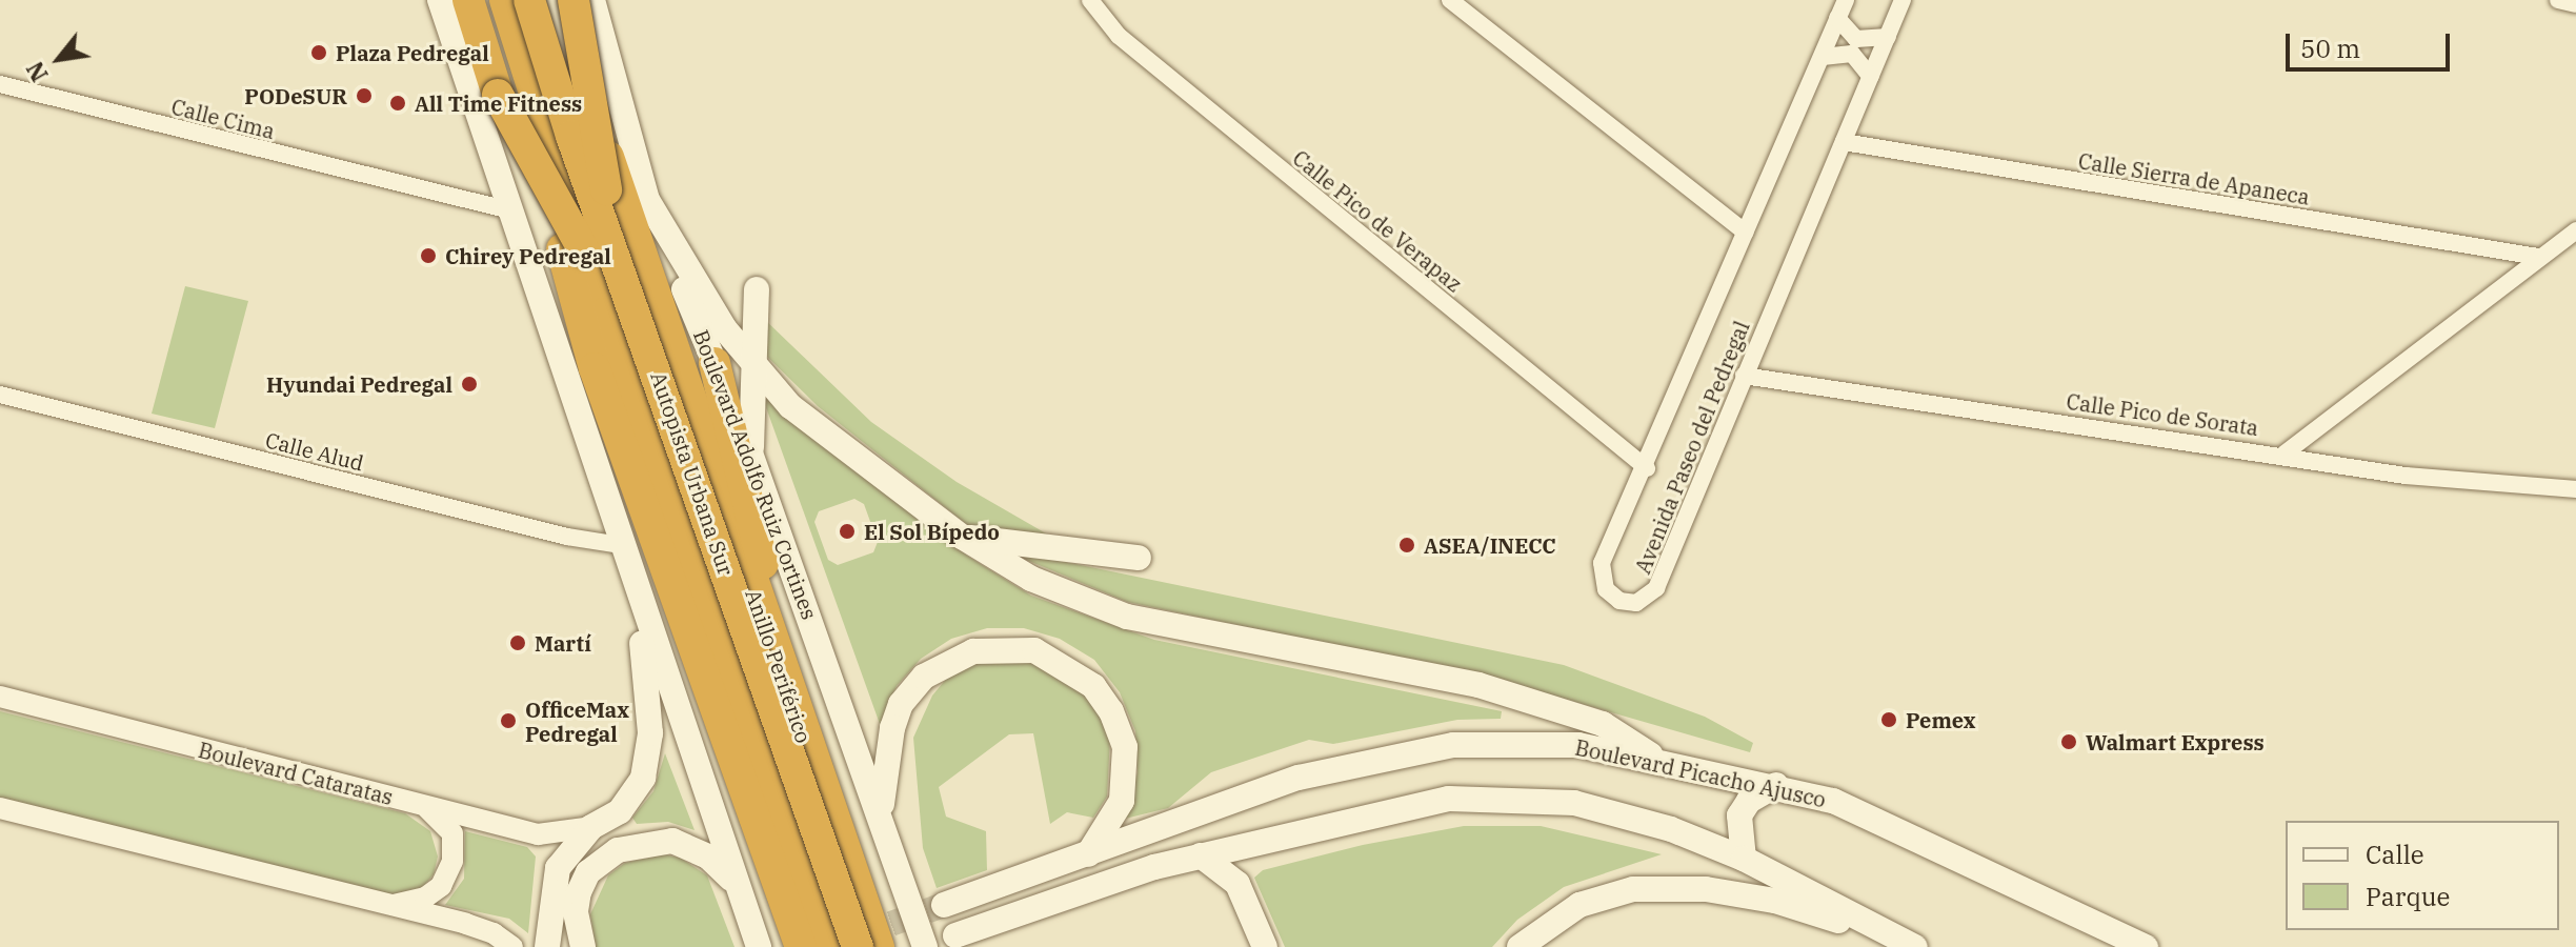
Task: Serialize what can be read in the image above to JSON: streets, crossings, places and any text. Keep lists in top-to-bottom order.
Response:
{
  "streets": {
    "highway": ["Autopista Urbana Sur", "Anillo Periférico"],
    "main road": ["Boulevard Adolfo Ruiz Cortines", "Boulevard Picacho Ajusco"],
    "street": [
      "Calle Cima",
      "Calle Sierra de Apaneca",
      "Calle Pico de Verapaz",
      "Calle Pico de Sorata",
      "Avenida Paseo del Pedregal",
      "Calle Alud",
      "Boulevard Cataratas"
    ]
  },
  "crossings": [
    ["Calle Sierra de Apaneca", "Avenida Paseo del Pedregal"],
    ["Calle Pico de Verapaz", "Avenida Paseo del Pedregal"],
    ["Calle Pico de Sorata", "Avenida Paseo del Pedregal"]
  ],
  "places": [
    "Plaza Pedregal",
    "PODeSUR",
    "All Time Fitness",
    "Chirey Pedregal",
    "Hyundai Pedregal",
    "El Sol Bípedo",
    "ASEA/INECC",
    "Martí",
    "Pemex",
    "OfficeMax Pedregal",
    "Walmart Express"
  ],
  "legend": ["Calle", "Parque"],
  "scale_bar": "50 m",
  "north": "bottom left"
}
